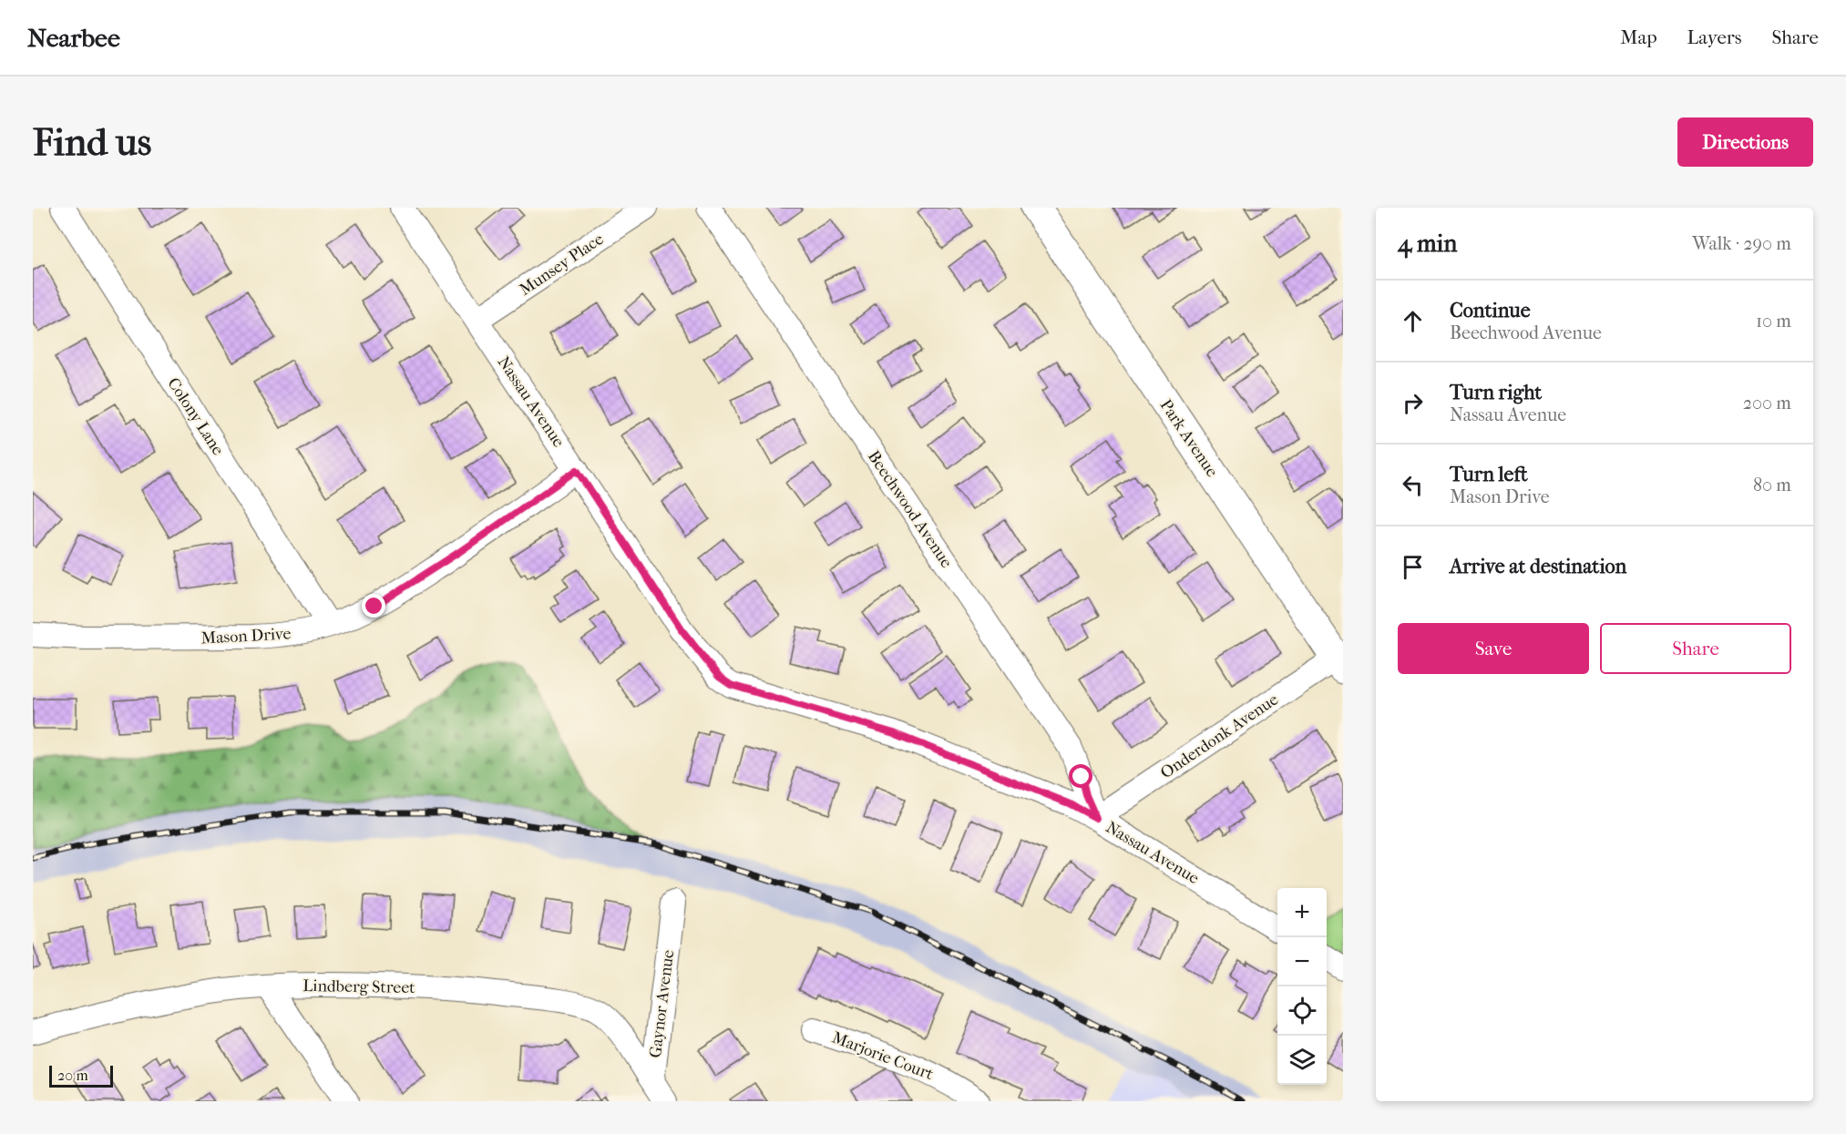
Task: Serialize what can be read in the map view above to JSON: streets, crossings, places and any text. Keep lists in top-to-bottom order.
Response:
{
  "streets": {
    "street": [
      "Munsey Place",
      "Nassau Avenue",
      "Colony Lane",
      "Park Avenue",
      "Beechwood Avenue",
      "Mason Drive",
      "Onderdonk Avenue",
      "Lindberg Street",
      "Gaynor Avenue",
      "Marjorie Court"
    ]
  },
  "crossings": [
    ["Munsey Place", "Nassau Avenue"],
    ["Nassau Avenue", "Beechwood Avenue"],
    ["Nassau Avenue", "Mason Drive"],
    ["Nassau Avenue", "Onderdonk Avenue"],
    ["Colony Lane", "Mason Drive"],
    ["Park Avenue", "Onderdonk Avenue"],
    ["Beechwood Avenue", "Onderdonk Avenue"],
    ["Lindberg Street", "Gaynor Avenue"]
  ],
  "scale_bar": "20 m",
  "page": {
    "header": "Nearbee",
    "nav": ["Map", "Layers", "Share"],
    "buttons": [
      "Directions",
      ["Save", "Share"]
    ],
    "title": "Find us",
    "heading": ["4 min", "Walk · 290 m"],
    "list": [
      ["Continue", "Beechwood Avenue", "10 m"],
      ["Turn right", "Nassau Avenue", "200 m"],
      ["Turn left", "Mason Drive", "80 m"],
      "Arrive at destination"
    ],
    "map_buttons": ["+", "−"],
    "scale": "20 m"
  }
}
